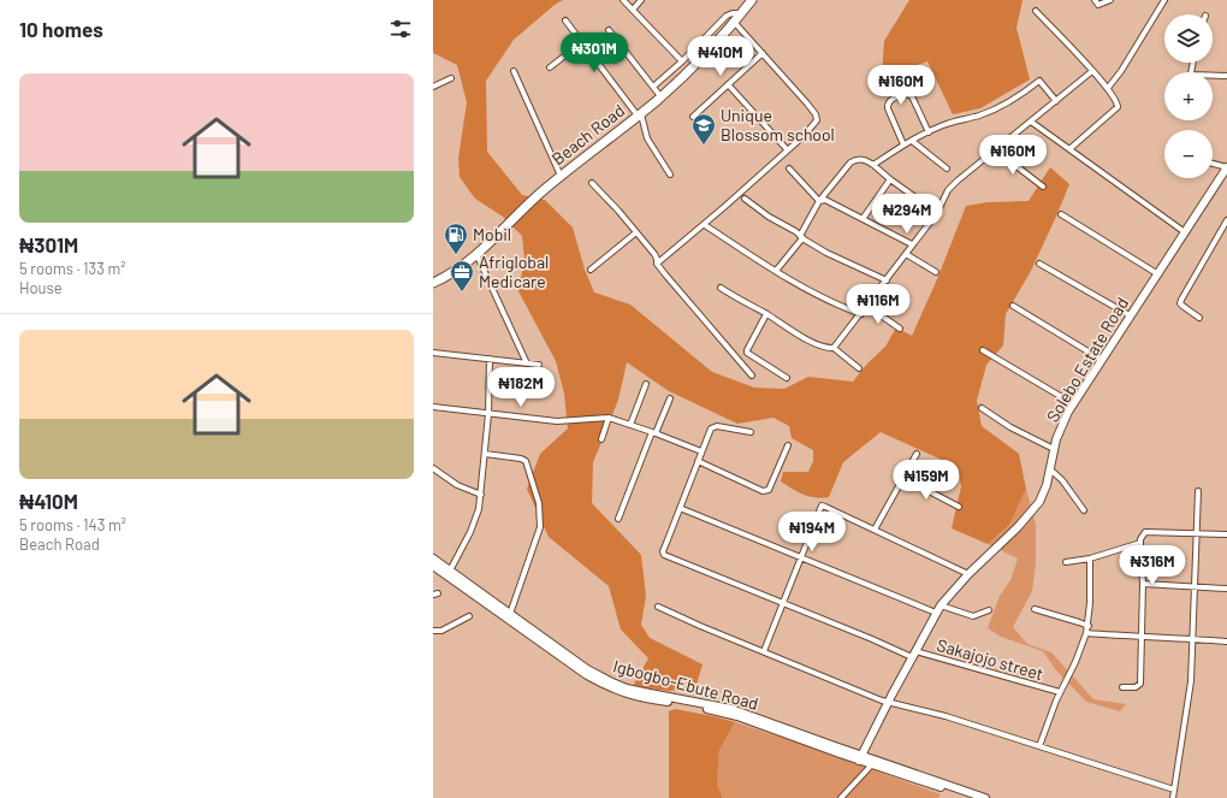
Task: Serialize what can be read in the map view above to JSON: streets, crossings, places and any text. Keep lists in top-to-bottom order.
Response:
{
  "streets": {
    "main road": ["Beach Road", "Solebo Estate Road", "Igbogbo-Ebute Road"],
    "street": ["Sakajojo street"]
  },
  "crossings": [
    ["Solebo Estate Road", "Sakajojo street"],
    ["Solebo Estate Road", "Igbogbo-Ebute Road"]
  ],
  "places": {
    "school or university": ["Unique Blossom school"],
    "fuel station": ["Mobil"],
    "office": ["Afriglobal Medicare"]
  },
  "page": {
    "heading": "10 homes",
    "map_buttons": ["+", "−"],
    "price": [
      "₦301M",
      "₦410M",
      "₦160M",
      "₦160M",
      "₦294M",
      "₦116M",
      "₦182M",
      "₦159M",
      "₦194M",
      "₦316M"
    ],
    "list": [
      {
        "name": "₦301M",
        "note": "5 rooms · 133 m² · House"
      },
      {
        "name": "₦410M",
        "note": "5 rooms · 143 m² · Beach Road"
      }
    ]
  }
}
